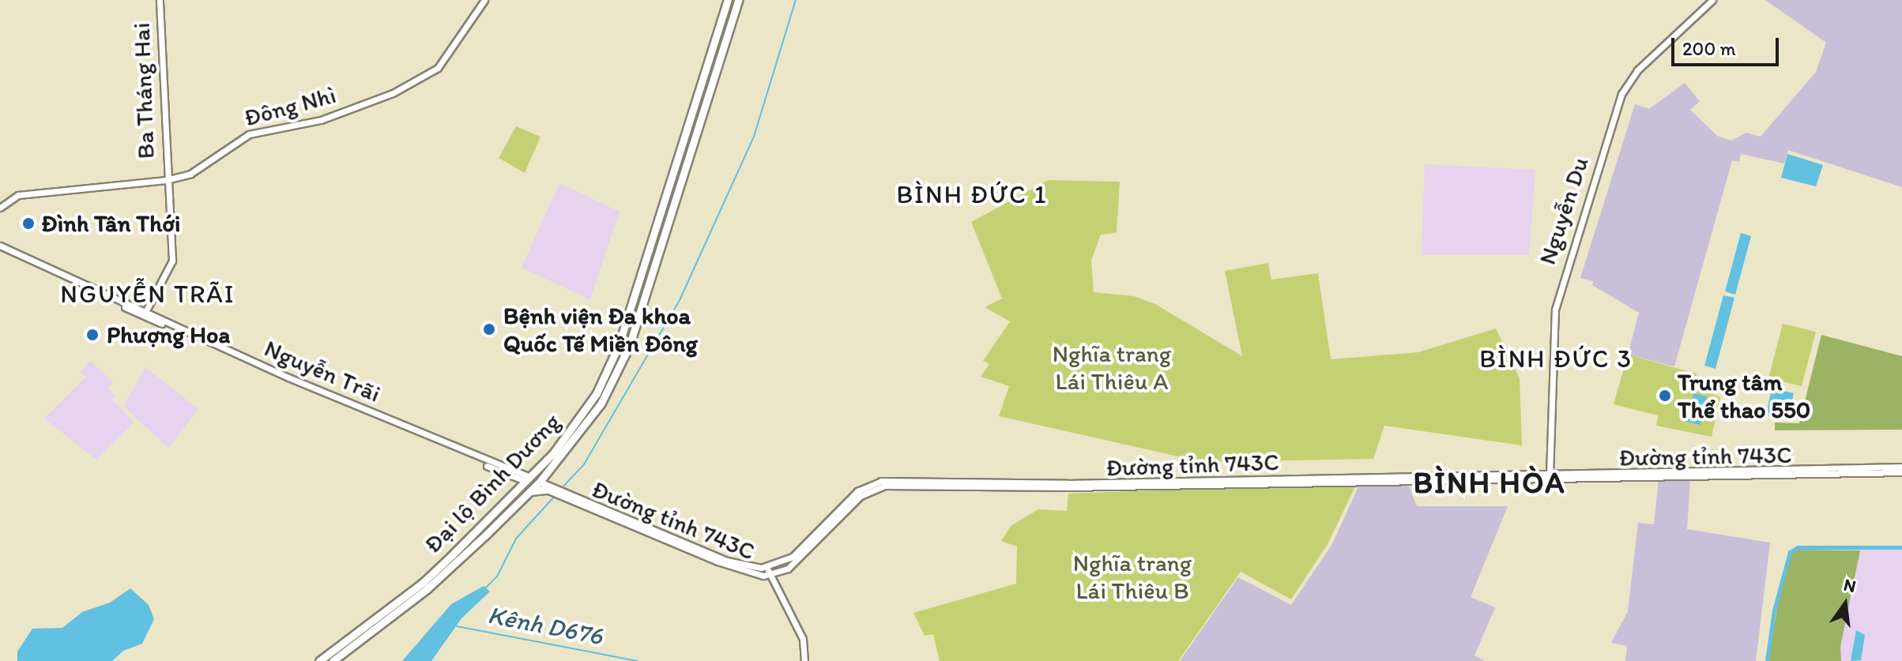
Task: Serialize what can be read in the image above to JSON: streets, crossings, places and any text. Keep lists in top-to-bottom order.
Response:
{
  "streets": {
    "highway": ["Đại lộ Bình Dương"],
    "main road": [
      "Ba Tháng Hai",
      "Đông Nhì",
      "Nguyễn Du",
      "Nguyễn Trãi",
      "Đường tỉnh 743C"
    ]
  },
  "crossings": [
    ["Ba Tháng Hai", "Đông Nhì"],
    ["Ba Tháng Hai", "Nguyễn Trãi"],
    ["Nguyễn Du", "Đường tỉnh 743C"],
    ["Nguyễn Trãi", "Đại lộ Bình Dương"],
    ["Đường tỉnh 743C", "Đại lộ Bình Dương"]
  ],
  "districts": [
    "BÌNH ĐỨC 1",
    "NGUYỄN TRÃI",
    "BÌNH ĐỨC 3",
    "BÌNH HÒA"
  ],
  "water": ["Kênh D676"],
  "parks": ["Nghĩa trang Lái Thiêu A", "Nghĩa trang Lái Thiêu B"],
  "places": [
    "Đình Tân Thới",
    "Bệnh viện Đa khoa Quốc Tế Miền Đông",
    "Phượng Hoa",
    "Trung tâm Thể thao 550"
  ],
  "scale_bar": "200 m",
  "north": "top"
}
